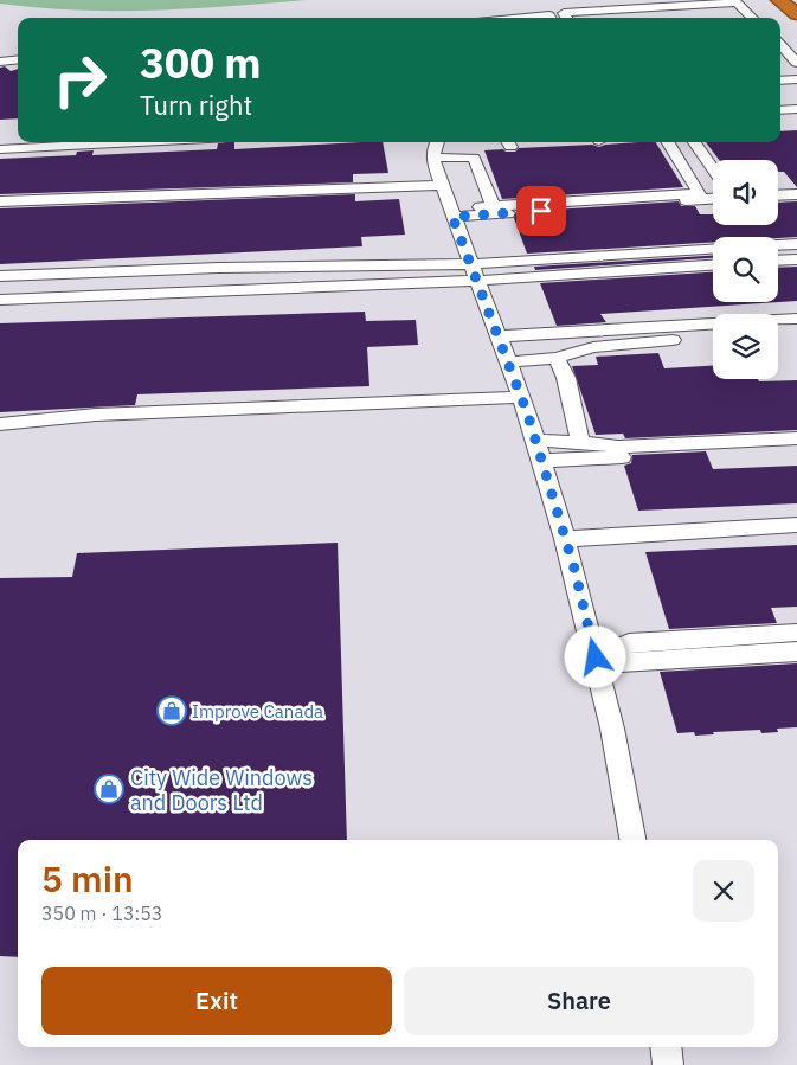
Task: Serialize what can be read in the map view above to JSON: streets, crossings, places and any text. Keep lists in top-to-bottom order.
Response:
{
  "places": {
    "shop": ["Improve Canada", "City Wide Windows and Doors Ltd"]
  },
  "page": {
    "turn": ["300 m", "Turn right"],
    "heading": ["5 min", "350 m · 13:53"],
    "buttons": ["Exit", "Share"]
  }
}
